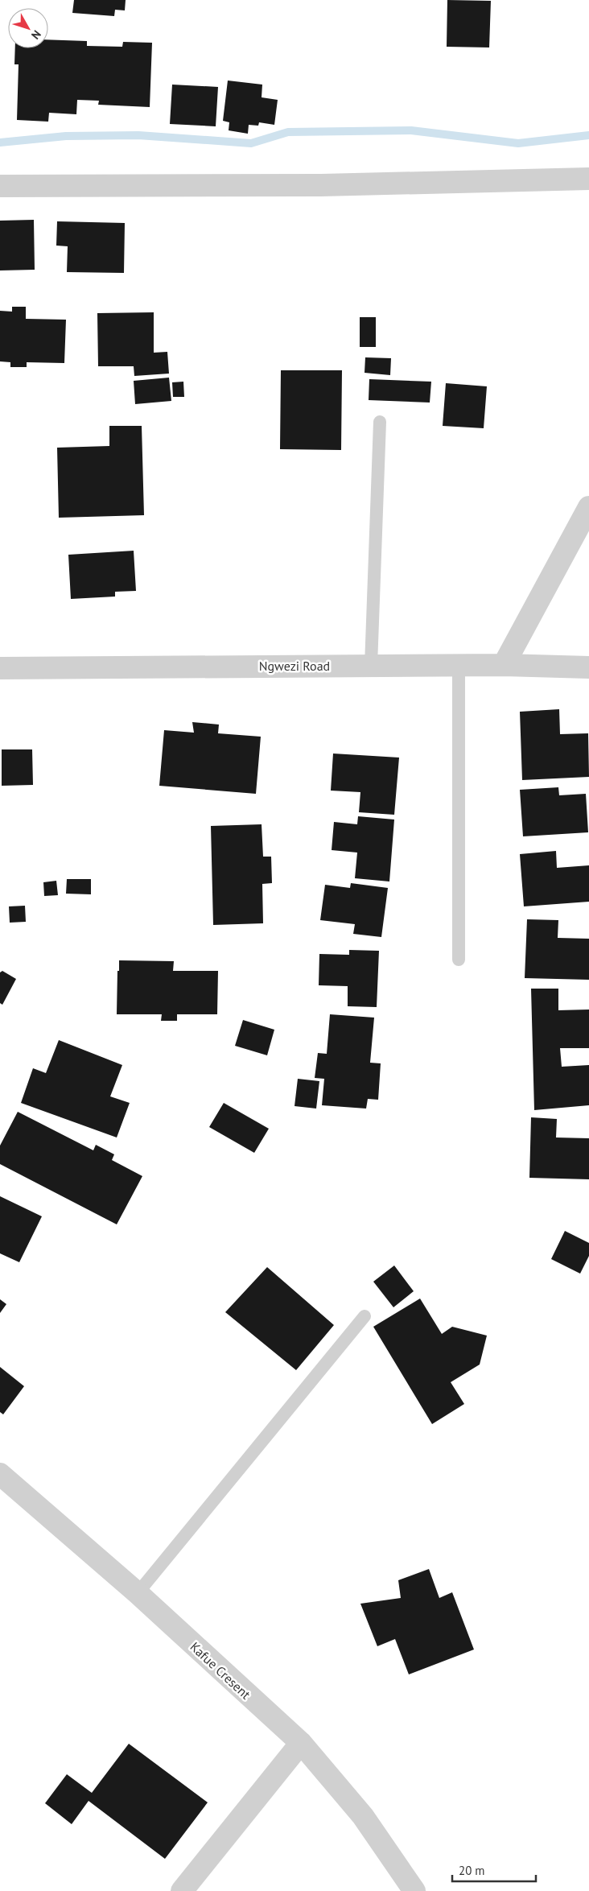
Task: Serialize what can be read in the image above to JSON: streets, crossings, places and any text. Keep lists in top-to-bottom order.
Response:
{
  "streets": {
    "street": ["Ngwezi Road", "Kafue Cresent"]
  },
  "scale_bar": "20 m",
  "north": "bottom right"
}
